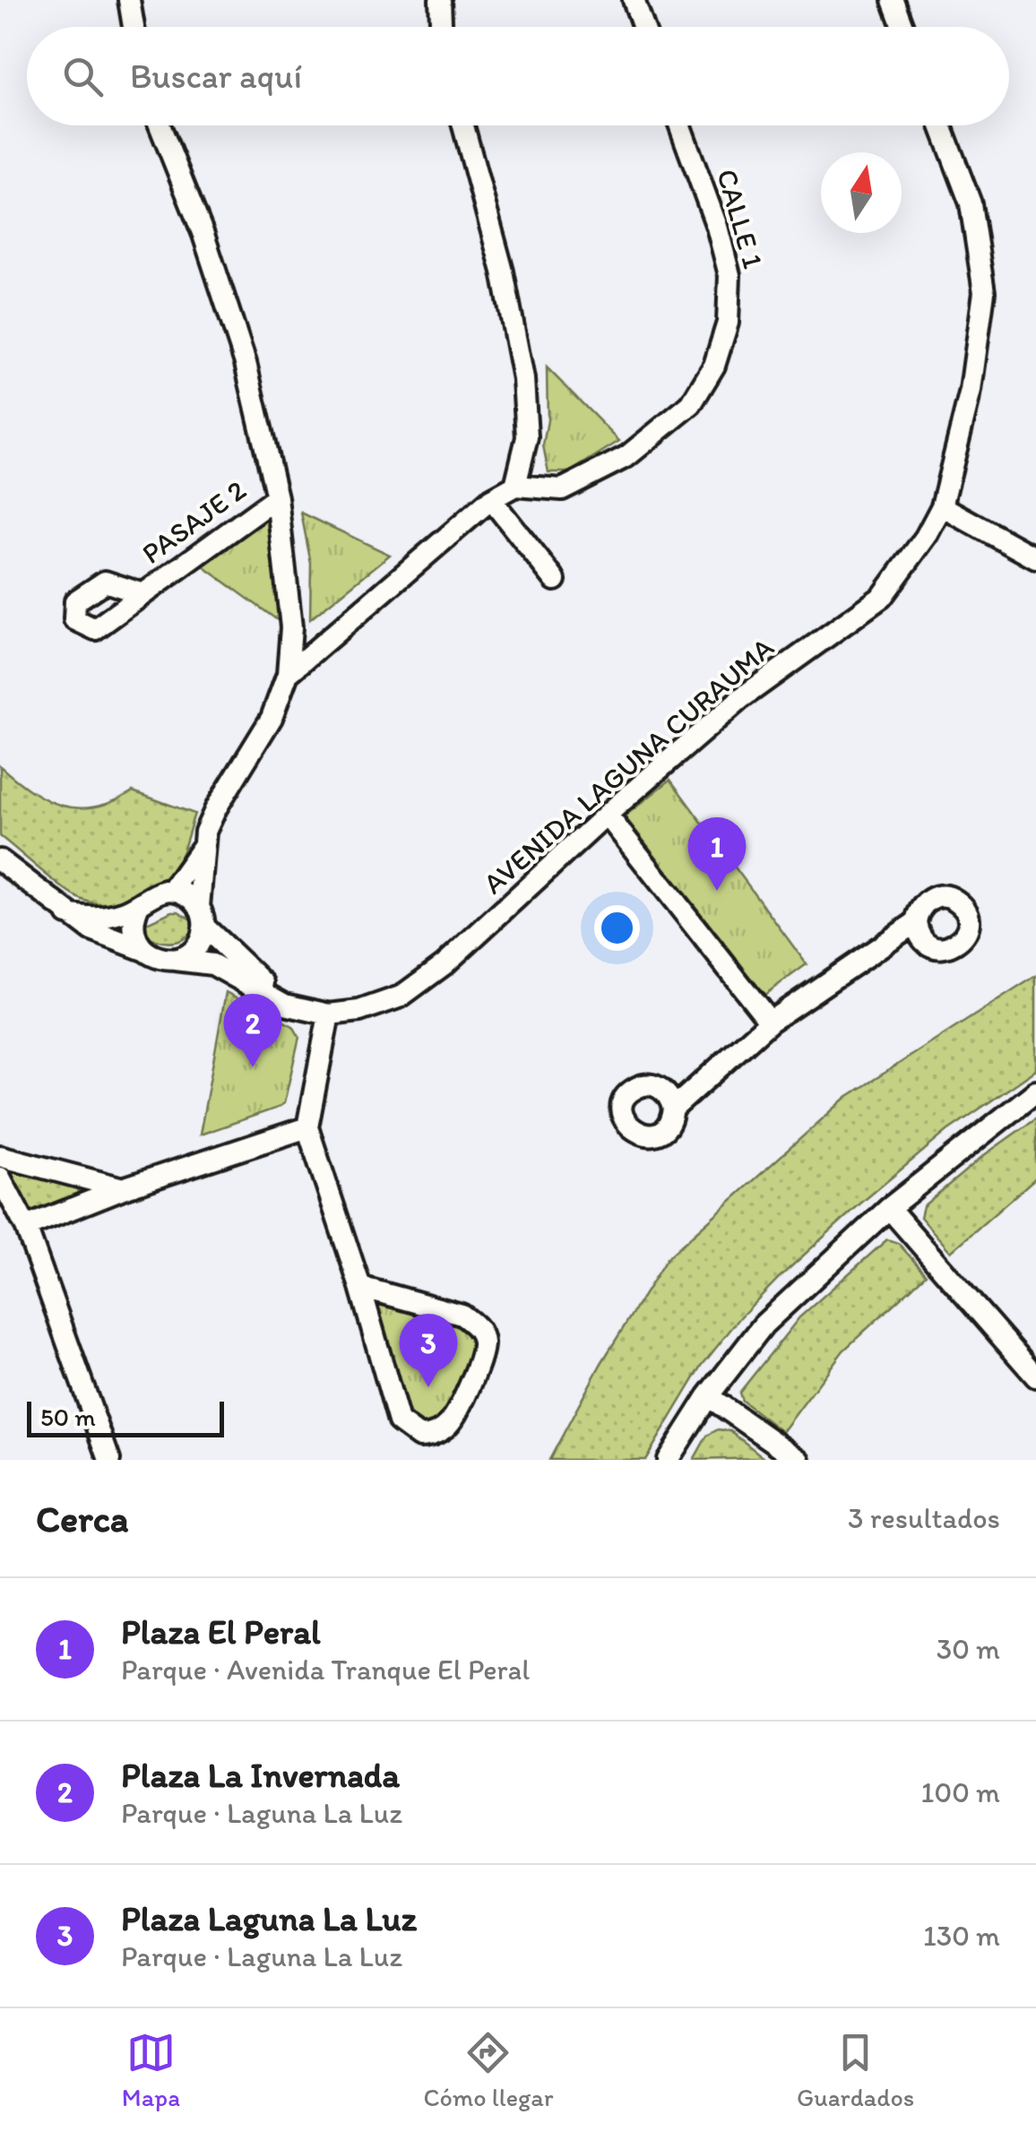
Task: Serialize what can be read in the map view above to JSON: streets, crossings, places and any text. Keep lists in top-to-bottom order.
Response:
{
  "streets": {
    "street": ["CALLE 1", "PASAJE 2", "AVENIDA LAGUNA CURAUMA"]
  },
  "scale_bar": "50 m",
  "north": "top",
  "page": {
    "search": "Buscar aquí",
    "pins": ["1", "2", "3"],
    "scale": "50 m",
    "heading": ["Cerca", "3 resultados"],
    "list": [
      {
        "mark": "1",
        "name": "Plaza El Peral",
        "note": "Parque · Avenida Tranque El Peral",
        "value": "30 m"
      },
      {
        "mark": "2",
        "name": "Plaza La Invernada",
        "note": "Parque · Laguna La Luz",
        "value": "100 m"
      },
      {
        "mark": "3",
        "name": "Plaza Laguna La Luz",
        "note": "Parque · Laguna La Luz",
        "value": "130 m"
      }
    ],
    "nav": ["Mapa", "Cómo llegar", "Guardados"]
  }
}
